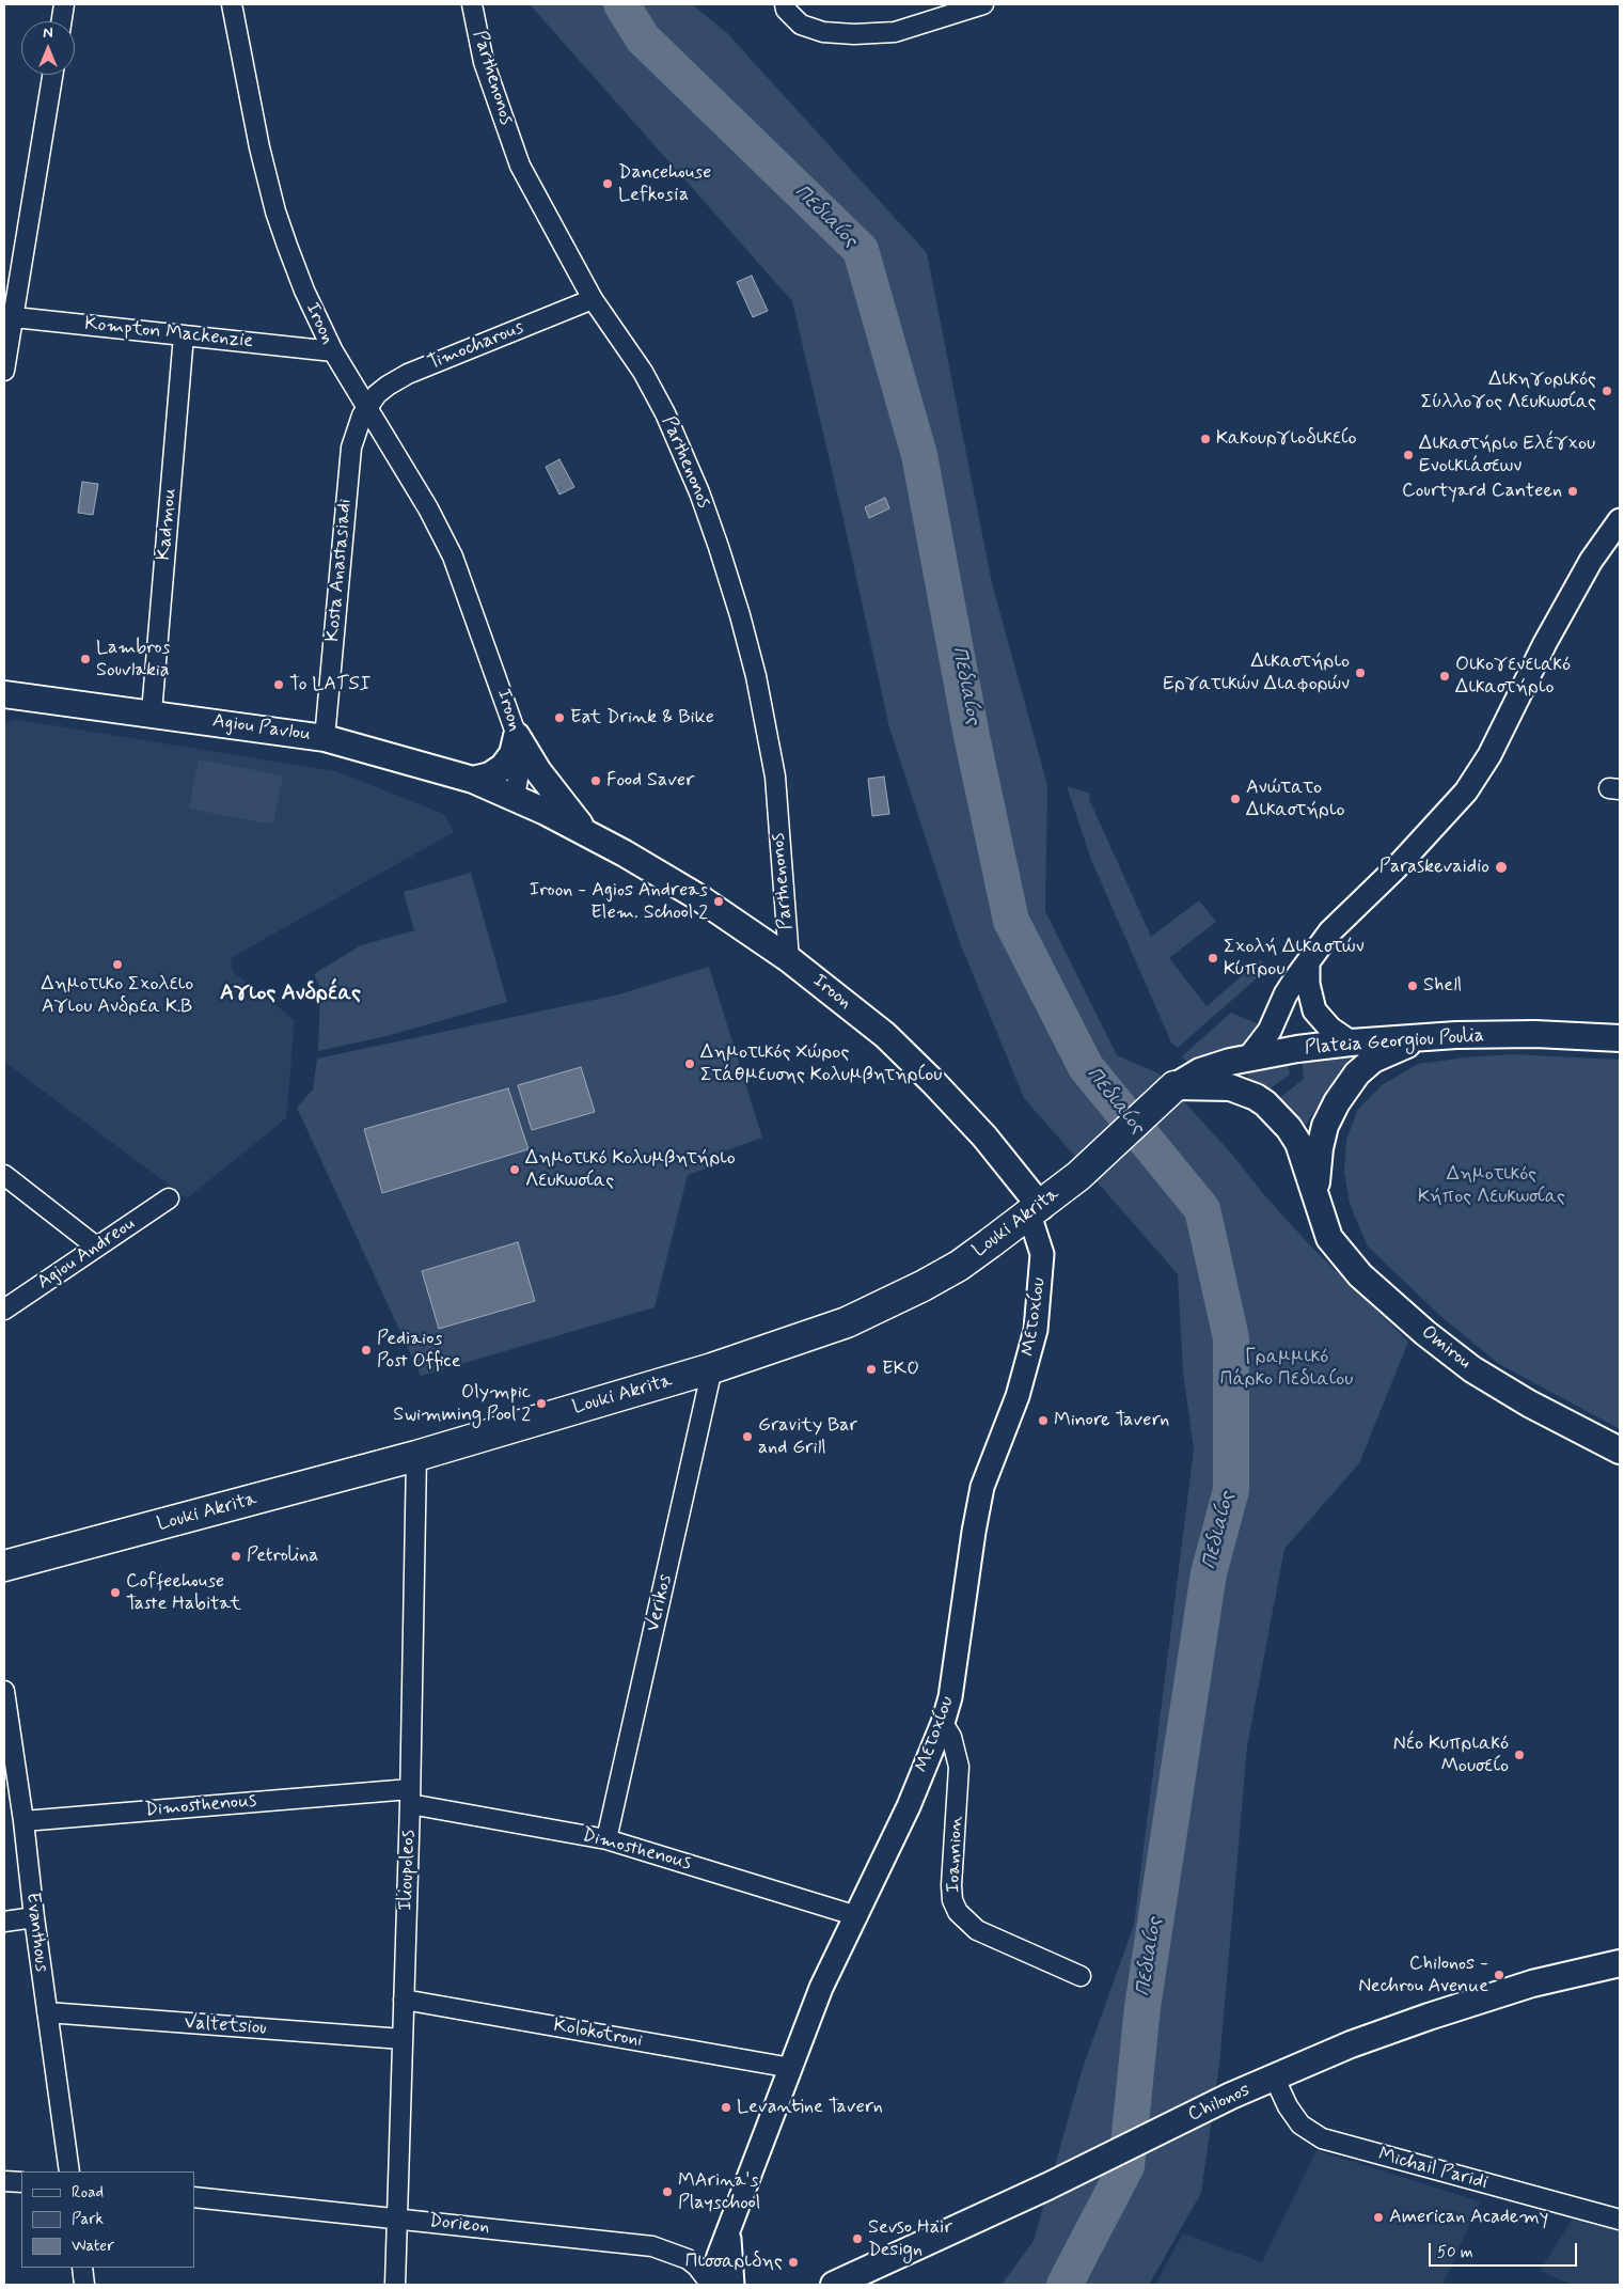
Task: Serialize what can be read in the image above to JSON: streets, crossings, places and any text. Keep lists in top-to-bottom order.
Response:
{
  "streets": {
    "main road": [
      "Iroon",
      "Agiou Pavlou",
      "Plateia Georgiou Poulia",
      "Louki Akrita",
      "Omirou",
      "Chilonos"
    ],
    "street": [
      "Parthenonos",
      "Kompton Mackenzie",
      "Timocharous",
      "Kadmou",
      "Kosta Anastasiadi",
      "Agiou Andreou",
      "Μετοχίου",
      "Verikos",
      "Dimosthenous",
      "Ioannion",
      "Ilioupoleos",
      "Evanthous",
      "Valtetsiou",
      "Kolokotroni",
      "Michail Paridi",
      "Dorieon"
    ]
  },
  "crossings": [
    ["Parthenonos", "Iroon"],
    ["Parthenonos", "Timocharous"],
    ["Iroon", "Kompton Mackenzie"],
    ["Iroon", "Timocharous"],
    ["Iroon", "Kosta Anastasiadi"],
    ["Iroon", "Agiou Pavlou"],
    ["Iroon", "Louki Akrita"],
    ["Iroon", "Μετοχίου"],
    ["Kompton Mackenzie", "Kadmou"],
    ["Timocharous", "Kosta Anastasiadi"],
    ["Kadmou", "Agiou Pavlou"],
    ["Kosta Anastasiadi", "Agiou Pavlou"],
    ["Plateia Georgiou Poulia", "Louki Akrita"],
    ["Plateia Georgiou Poulia", "Omirou"],
    ["Louki Akrita", "Μετοχίου"],
    ["Louki Akrita", "Omirou"],
    ["Louki Akrita", "Verikos"],
    ["Louki Akrita", "Ilioupoleos"],
    ["Μετοχίου", "Dimosthenous"],
    ["Μετοχίου", "Ioannion"],
    ["Μετοχίου", "Kolokotroni"],
    ["Μετοχίου", "Dorieon"],
    ["Verikos", "Dimosthenous"],
    ["Dimosthenous", "Ilioupoleos"],
    ["Dimosthenous", "Evanthous"],
    ["Ilioupoleos", "Valtetsiou"],
    ["Ilioupoleos", "Kolokotroni"],
    ["Ilioupoleos", "Dorieon"],
    ["Evanthous", "Valtetsiou"],
    ["Chilonos", "Michail Paridi"]
  ],
  "districts": ["Αγιος Ανδρέας"],
  "water": ["Πεδιαίος"],
  "parks": ["Δημοτικός Κήπος Λευκωσίας", "Γραμμικό Πάρκο Πεδιαίου"],
  "places": [
    "Dancehouse Lefkosia",
    "Δικηγορικός Σύλλογος Λευκωσίας",
    "Κακουργιοδικείο",
    "Δικαστήριο Ελέγχου Ενοικιάσεων",
    "Courtyard Canteen",
    "Lambros Souvlakia",
    "Δικαστήριο Εργατικών Διαφορών",
    "Οικογενειακό Δικαστήριο",
    "To LATSI",
    "Eat Drink & Bike",
    "Food Saver",
    "Ανώτατο Δικαστήριο",
    "Paraskevaidio",
    "Iroon - Agios Andreas Elem. School 2",
    "Σχολή Δικαστών Κύπρου",
    "Δημοτικο Σχολειο Αγιου Ανδρεα Κ.Β",
    "Shell",
    "Δημοτικός Χώρος Στάθμευσης Κολυμβητηρίου",
    "Δημοτικό Κολυμβητήριο Λευκωσίας",
    "Pediaios Post Office",
    "EKO",
    "Olympic Swimming Pool 2",
    "Minore Tavern",
    "Gravity Bar and Grill",
    "Petrolina",
    "Coffeehouse Taste Habitat",
    "Νέο Κυπριακό Μουσείο",
    "Chilonos - Nechrou Avenue",
    "Levantine Tavern",
    "MArina's Playschool",
    "American Academy",
    "Sevso Hair Design",
    "Πισσαριδης"
  ],
  "legend": ["Road", "Park", "Water"],
  "scale_bar": "50 m",
  "north": "top"
}
